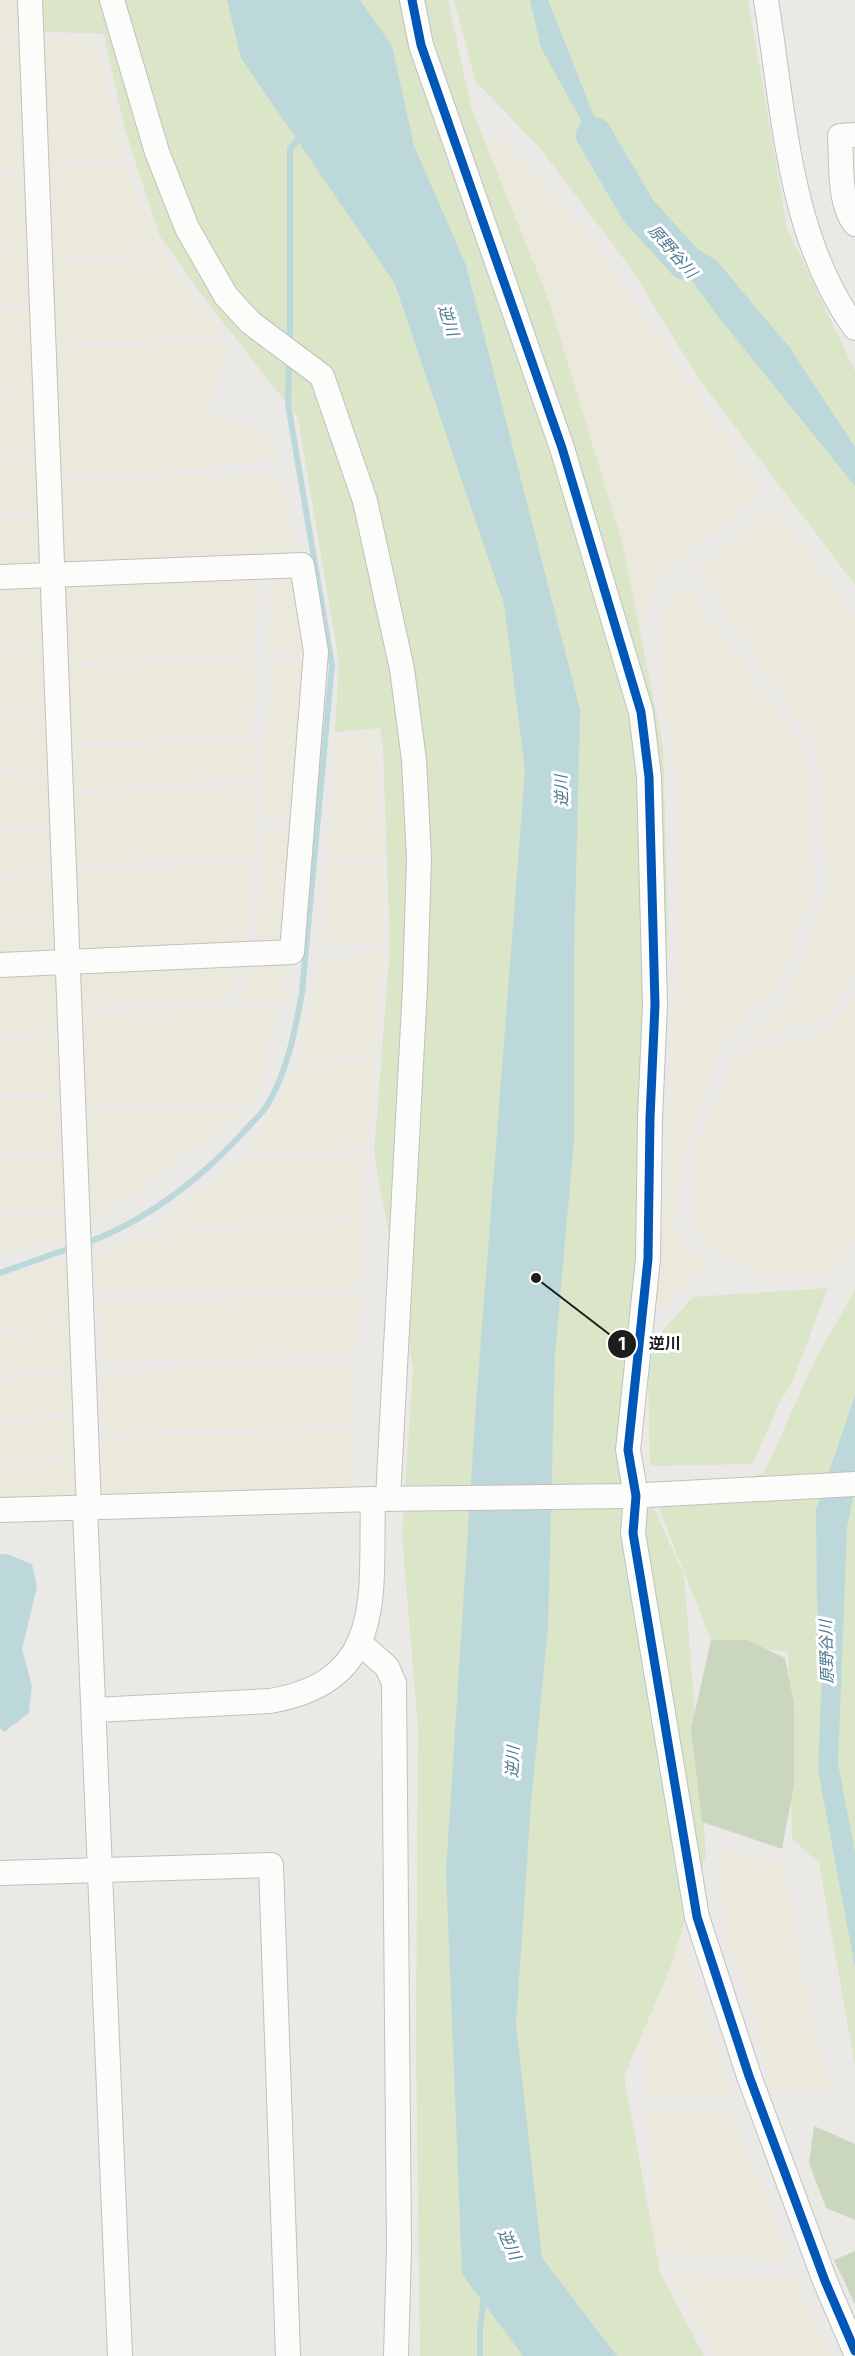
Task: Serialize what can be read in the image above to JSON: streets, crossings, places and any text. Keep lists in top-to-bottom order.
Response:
{
  "water": ["原野谷川", "逆川"],
  "places": ["逆川"]
}
